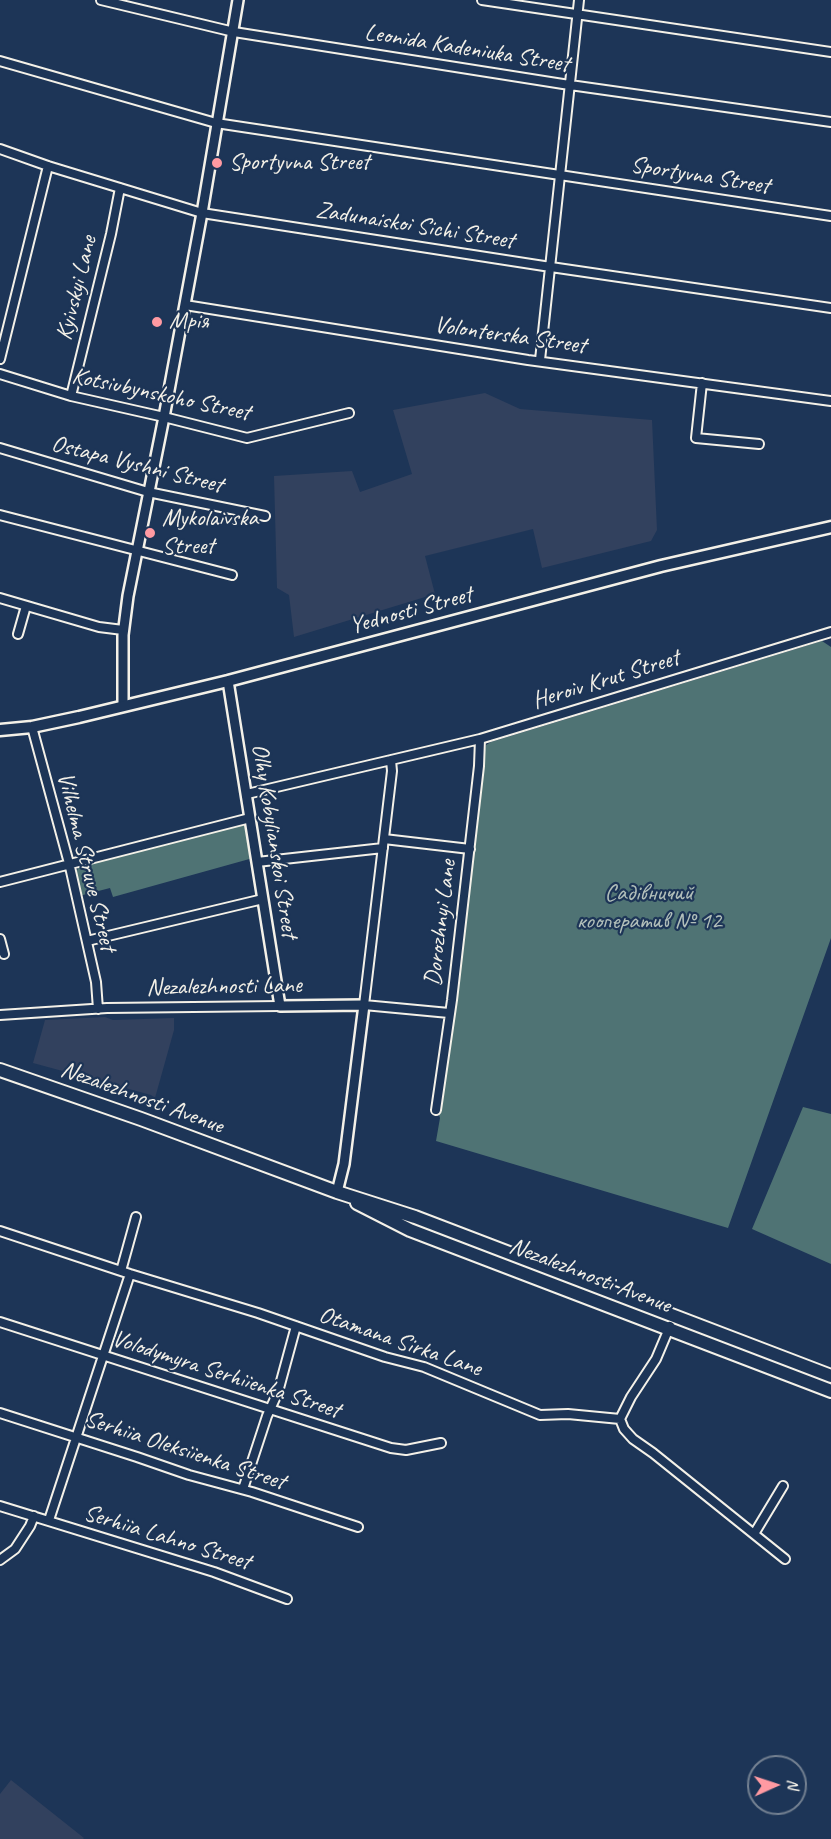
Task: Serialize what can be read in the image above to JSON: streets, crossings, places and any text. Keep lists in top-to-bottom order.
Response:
{
  "streets": {
    "main road": ["Yednosti Street", "Nezalezhnosti Avenue"],
    "street": [
      "Leonida Kadeniuka Street",
      "Sportyvna Street",
      "Zadunaiskoi Sichi Street",
      "Kyivskyi Lane",
      "Volonterska Street",
      "Kotsiubynskoho Street",
      "Ostapa Vyshni Street",
      "Heroiv Krut Street",
      "Olhy Kobylianskoi Street",
      "Vilhelma Struve Street",
      "Dorozhnyi Lane",
      "Nezalezhnosti Lane",
      "Otamana Sirka Lane",
      "Volodymyra Serhiienka Street",
      "Serhiia Oleksiienka Street",
      "Serhiia Lahno Street"
    ]
  },
  "crossings": [
    ["Zadunaiskoi Sichi Street", "Kyivskyi Lane"],
    ["Kyivskyi Lane", "Kotsiubynskoho Street"],
    ["Yednosti Street", "Olhy Kobylianskoi Street"],
    ["Yednosti Street", "Vilhelma Struve Street"],
    ["Heroiv Krut Street", "Olhy Kobylianskoi Street"],
    ["Heroiv Krut Street", "Dorozhnyi Lane"],
    ["Olhy Kobylianskoi Street", "Nezalezhnosti Lane"],
    ["Vilhelma Struve Street", "Nezalezhnosti Lane"],
    ["Dorozhnyi Lane", "Nezalezhnosti Lane"]
  ],
  "parks": ["Садівничий кооператив № 12"],
  "places": ["Sportyvna Street", "Мрія", "Mykolaivska Street"],
  "north": "right"
}
